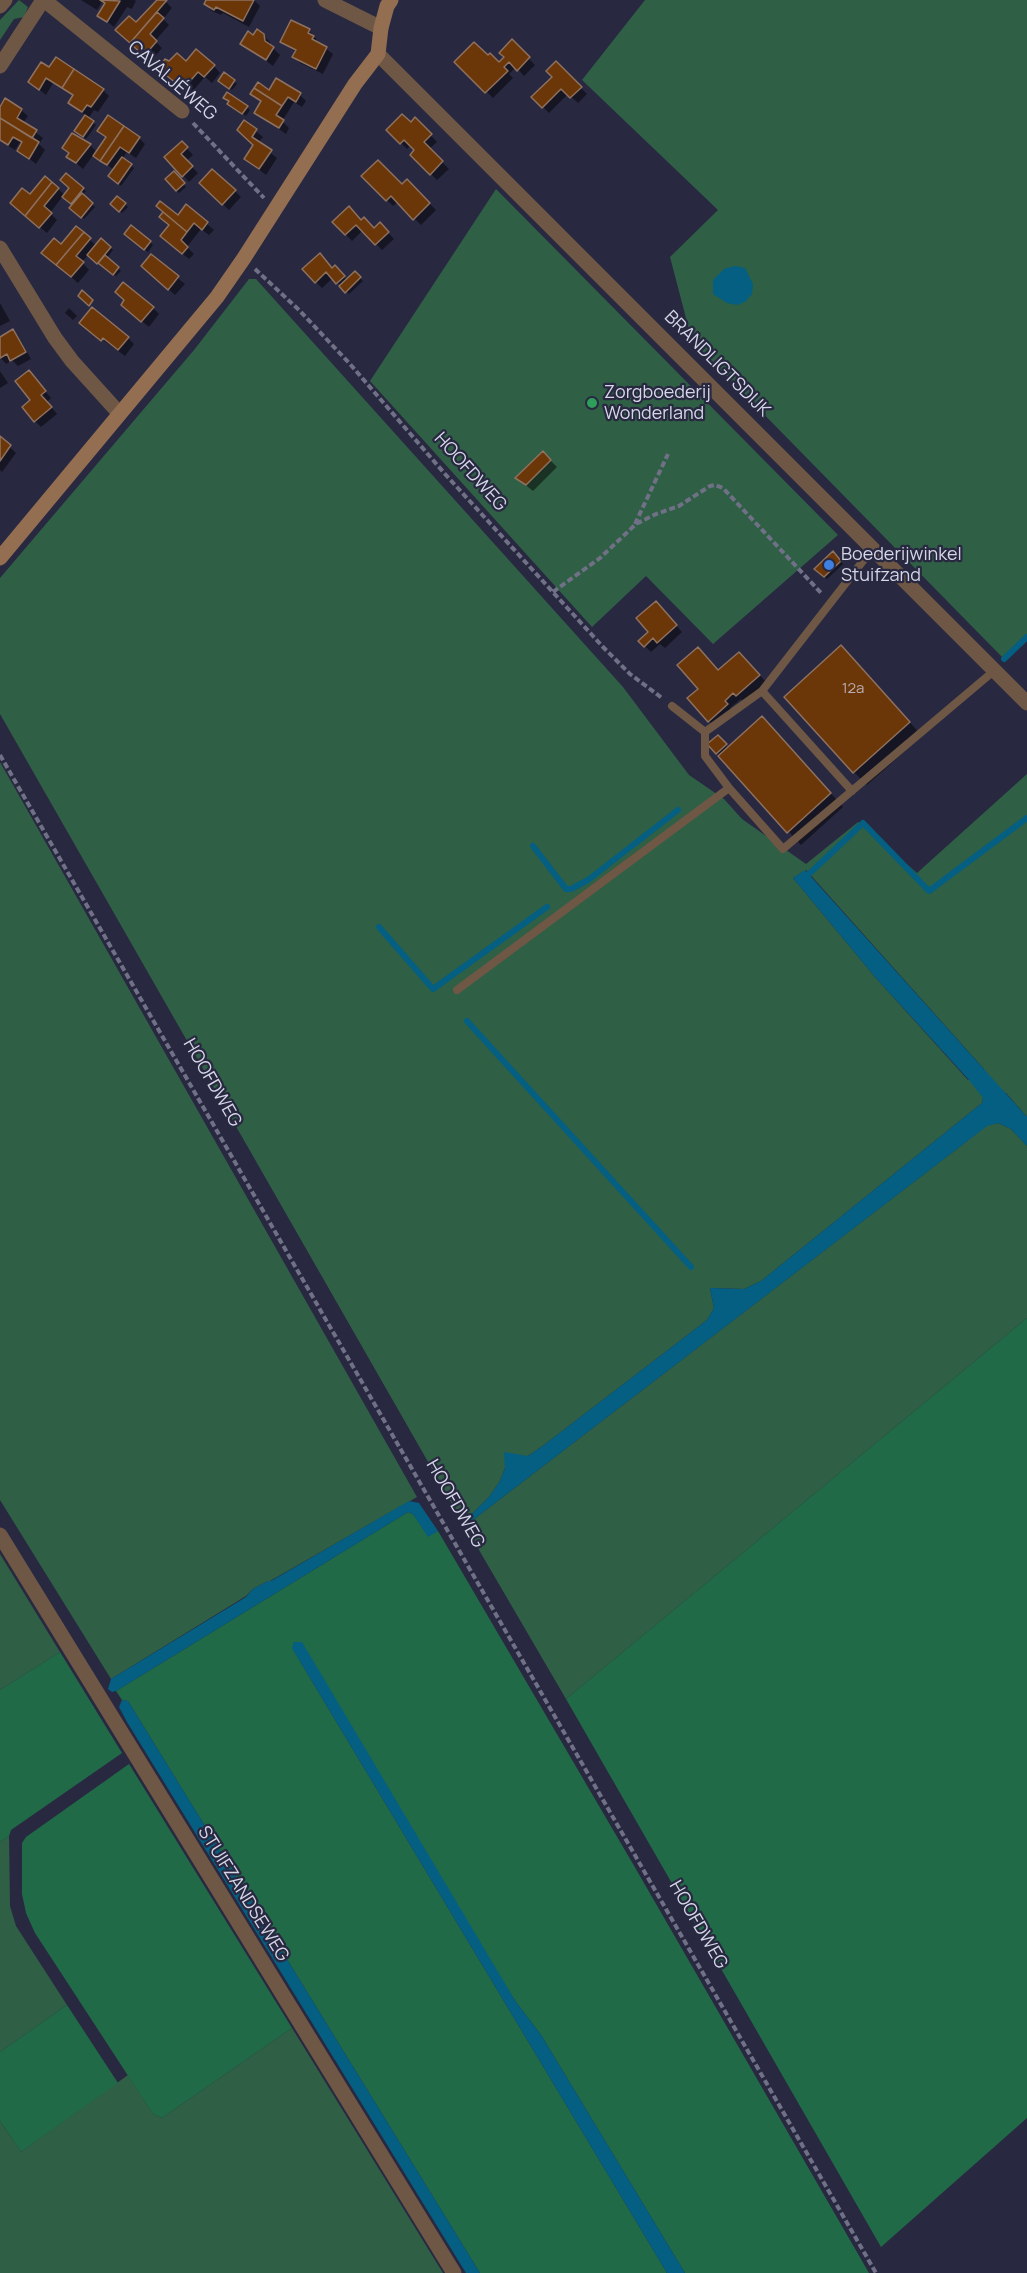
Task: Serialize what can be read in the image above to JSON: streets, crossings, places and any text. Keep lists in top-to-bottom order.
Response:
{
  "streets": {
    "street": ["CAVALJÉWEG", "BRANDLIGTSDIJK", "STUIFZANDSEWEG"],
    "path": ["HOOFDWEG"]
  },
  "places": ["Zorgboederij Wonderland", "Boederijwinkel Stuifzand"],
  "house_numbers": ["12a"]
}
